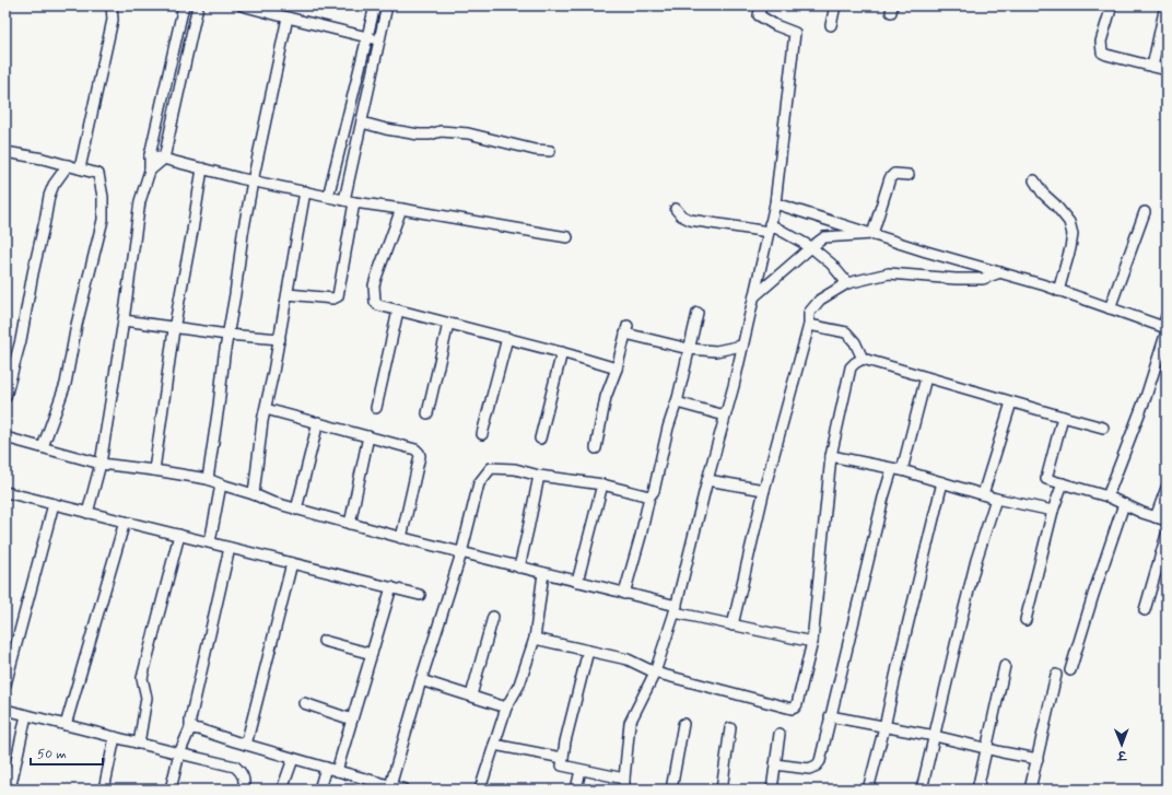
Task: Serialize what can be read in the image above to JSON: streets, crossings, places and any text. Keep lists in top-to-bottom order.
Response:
{
  "scale_bar": "50 m",
  "north": "bottom"
}
